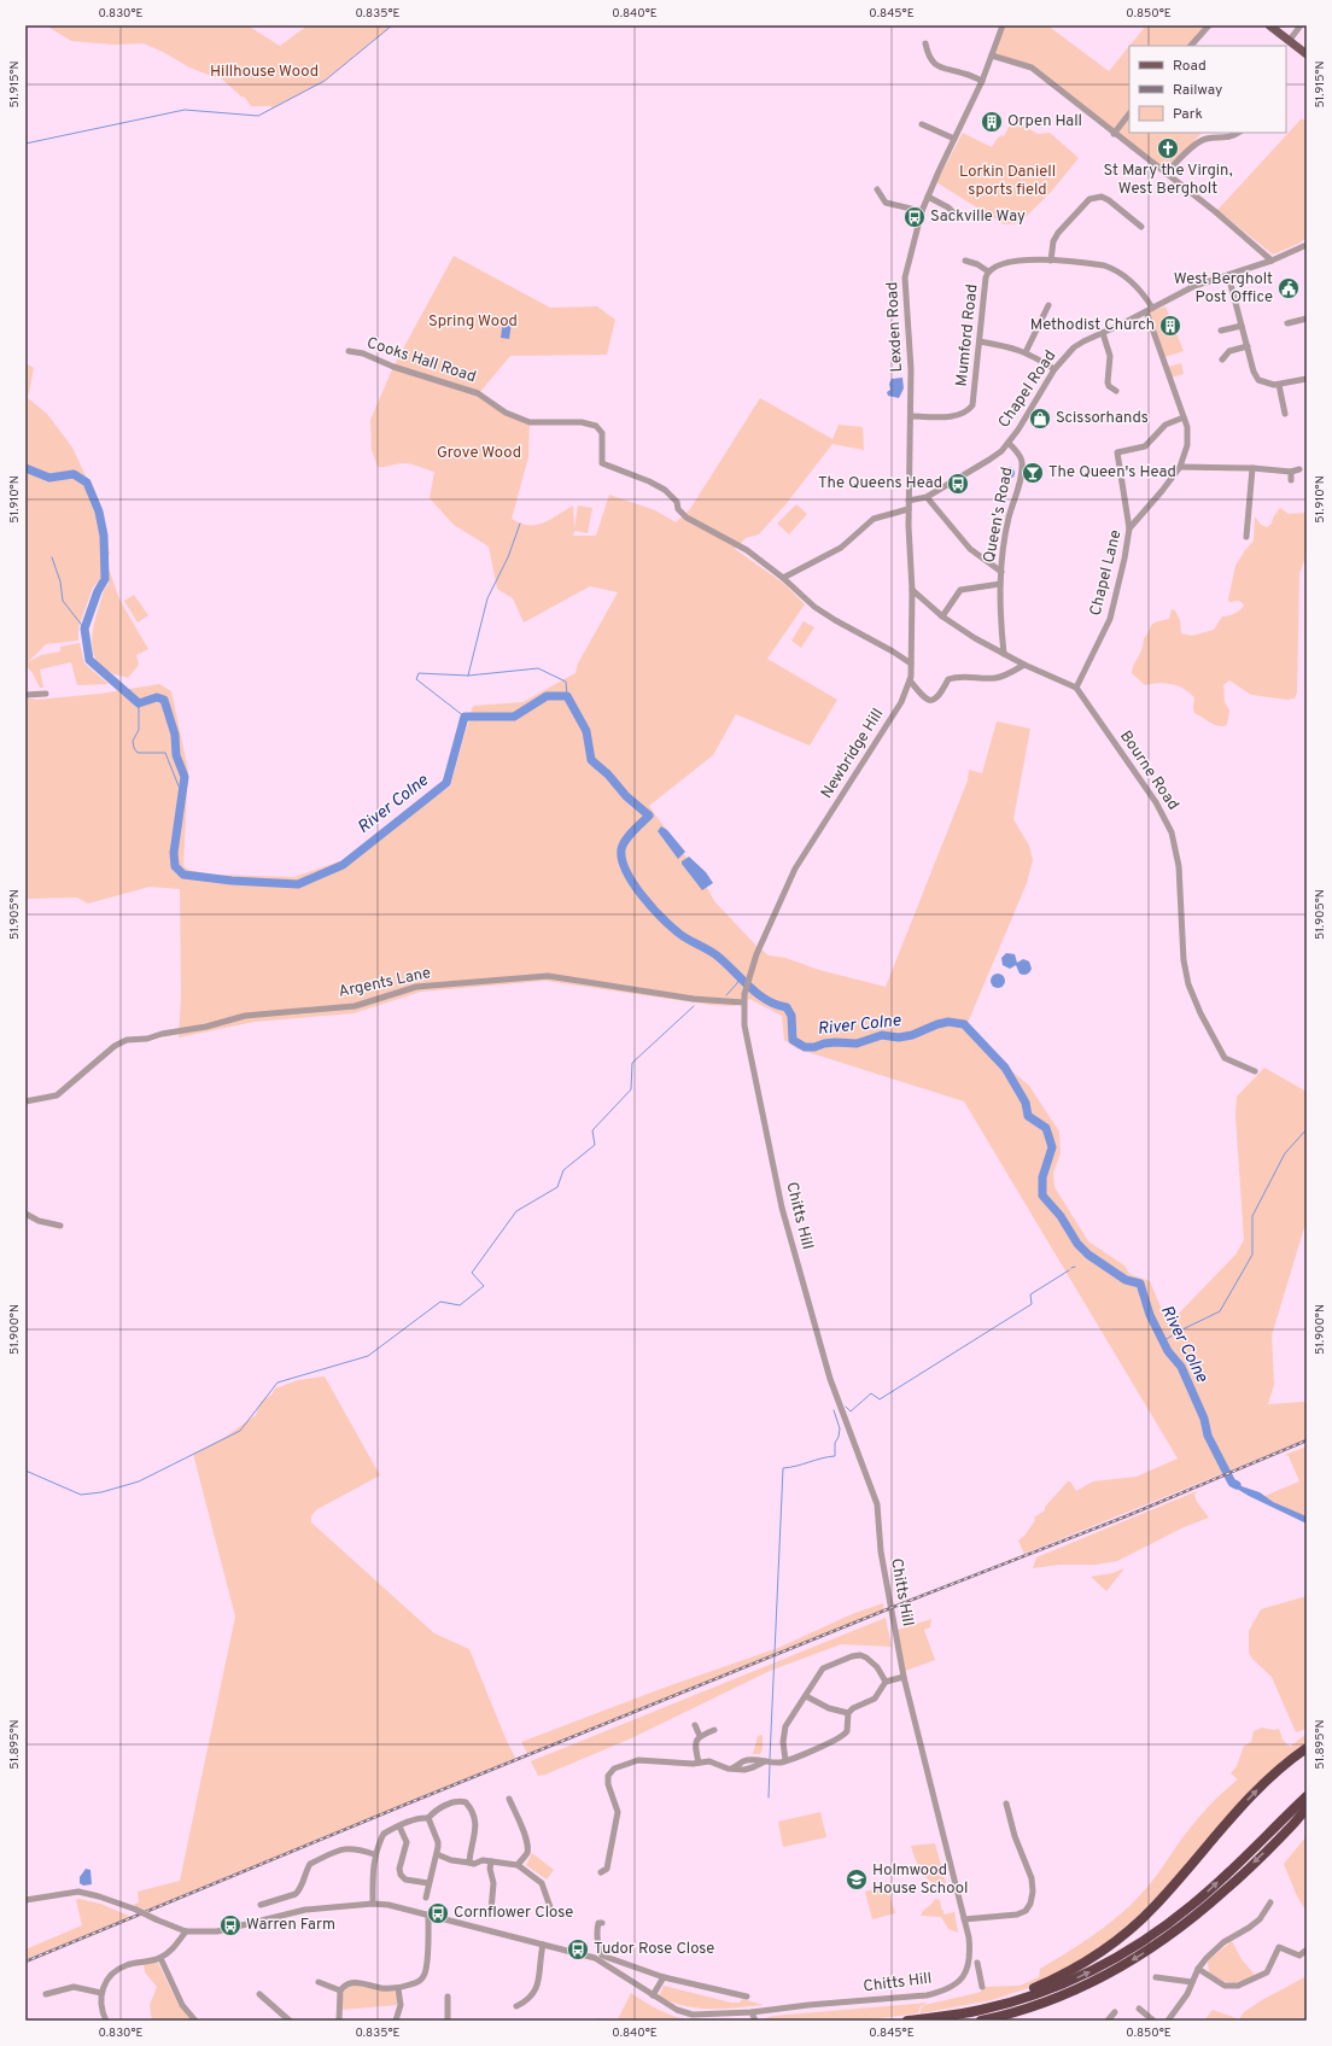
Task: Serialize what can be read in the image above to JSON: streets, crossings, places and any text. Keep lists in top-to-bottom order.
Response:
{
  "streets": {
    "street": [
      "Lexden Road",
      "Mumford Road",
      "Cooks Hall Road",
      "Chapel Road",
      "Queen's Road",
      "Chapel Lane",
      "Newbridge Hill",
      "Bourne Road",
      "Argents Lane",
      "Chitts Hill"
    ]
  },
  "crossings": [
    ["Lexden Road", "Mumford Road"],
    ["Lexden Road", "Chapel Road"],
    ["Lexden Road", "Newbridge Hill"],
    ["Mumford Road", "Chapel Road"],
    ["Cooks Hall Road", "Newbridge Hill"],
    ["Chapel Road", "Queen's Road"],
    ["Chapel Road", "Chapel Lane"],
    ["Chapel Road", "Newbridge Hill"],
    ["Chapel Lane", "Bourne Road"],
    ["Newbridge Hill", "Argents Lane"],
    ["Newbridge Hill", "Chitts Hill"],
    ["Argents Lane", "Chitts Hill"]
  ],
  "water": ["River Colne"],
  "parks": [
    "Hillhouse Wood",
    "Lorkin Daniell sports field",
    "Spring Wood",
    "Grove Wood"
  ],
  "places": {
    "building": ["Orpen Hall", "Methodist Church"],
    "church": ["St Mary the Virgin, West Bergholt"],
    "bus stop": [
      "Sackville Way",
      "The Queens Head",
      "Cornflower Close",
      "Warren Farm",
      "Tudor Rose Close"
    ],
    "public building": ["West Bergholt Post Office"],
    "shop": ["Scissorhands"],
    "bar": ["The Queen's Head"],
    "school or university": ["Holmwood House School"]
  },
  "legend": ["Road", "Railway", "Park"],
  "coordinates": [
    "0.830°E",
    "0.835°E",
    "0.840°E",
    "0.845°E",
    "0.850°E",
    "51.915°N",
    "51.910°N",
    "51.905°N",
    "51.900°N",
    "51.895°N"
  ]
}
